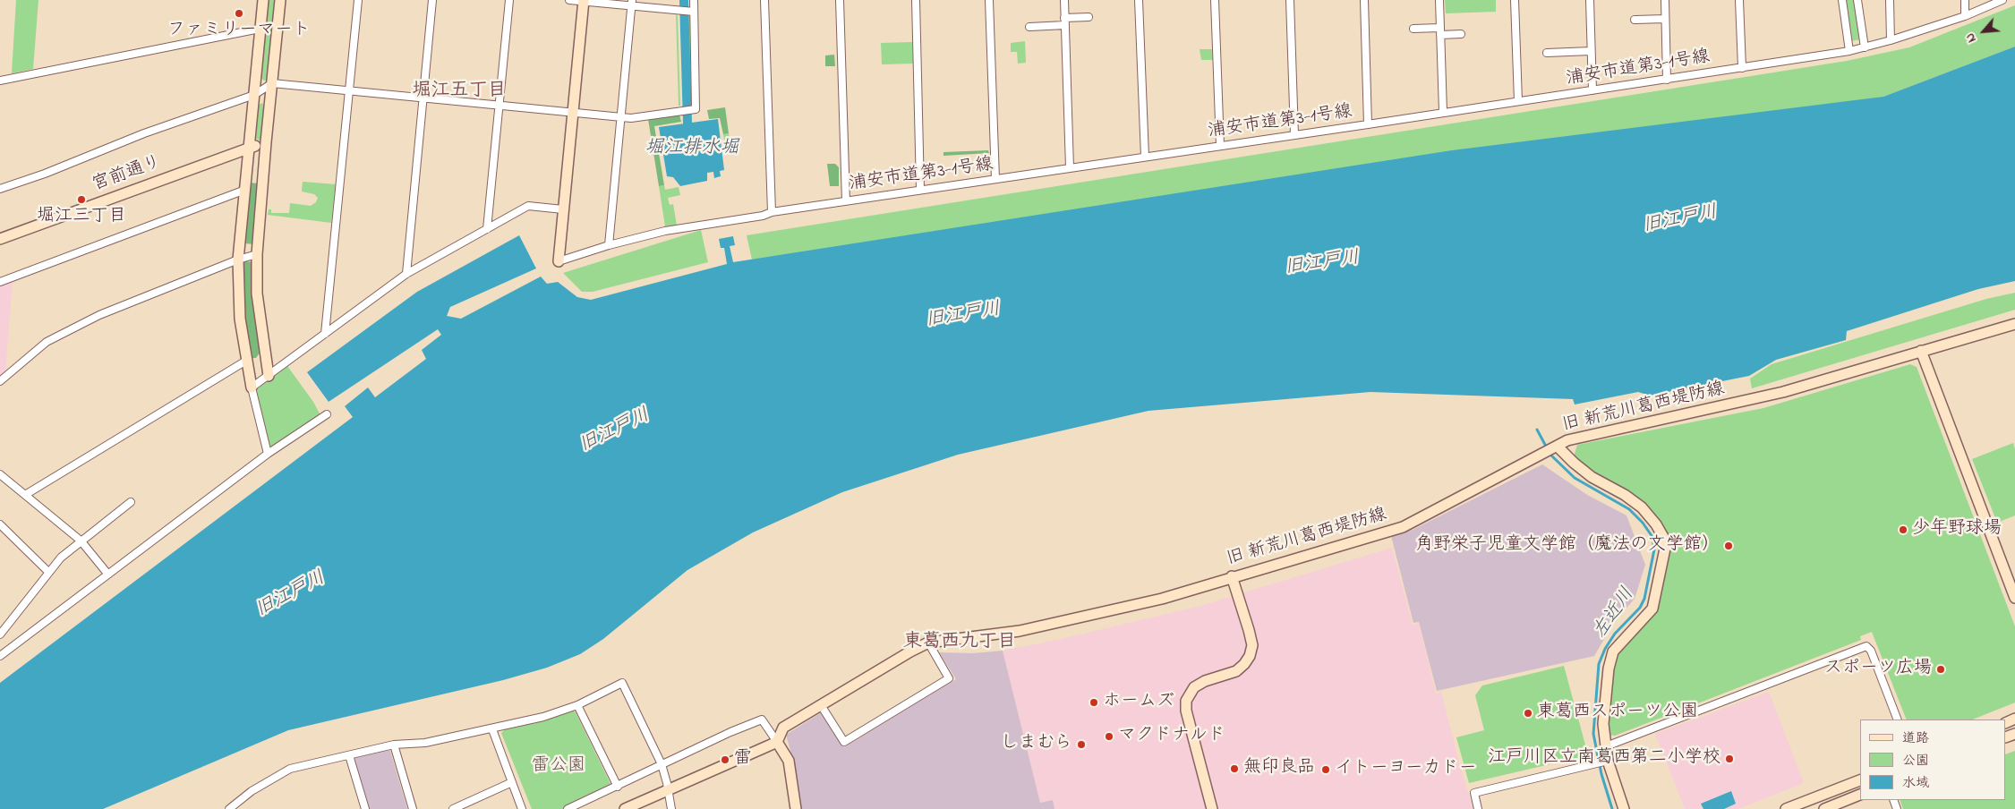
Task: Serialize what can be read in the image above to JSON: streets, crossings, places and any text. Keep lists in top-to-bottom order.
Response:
{
  "streets": {
    "street": ["浦安市道第3-1号線", "宮前通り", "旧 新荒川葛西堤防線"]
  },
  "districts": ["堀江五丁目", "東葛西九丁目"],
  "water": ["堀江排水堀", "旧江戸川", "左近川"],
  "parks": ["雷公園"],
  "places": [
    "ファミリーマート",
    "堀江三丁目",
    "少年野球場",
    "角野栄子児童文学館（魔法の文学館）",
    "スポーツ広場",
    "ホームズ",
    "東葛西スポーツ公園",
    "マクドナルド",
    "しまむら",
    "江戸川区立南葛西第二小学校",
    "雷",
    "無印良品",
    "イトーヨーカドー"
  ],
  "legend": ["道路", "公園", "水域"],
  "north": "bottom left"
}
